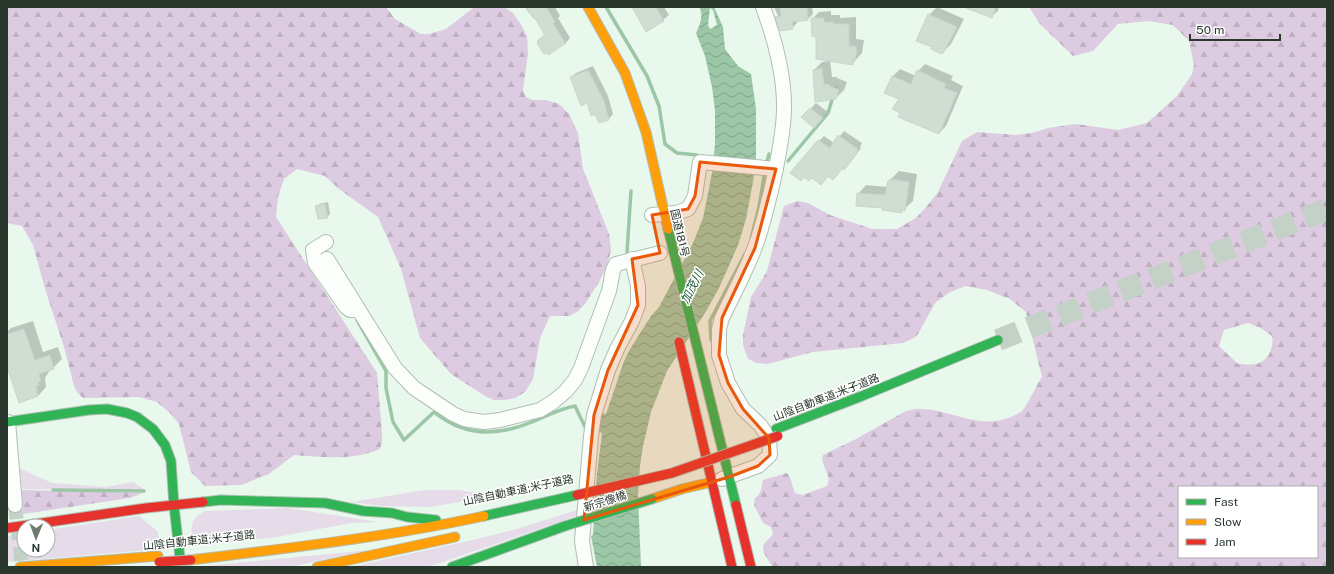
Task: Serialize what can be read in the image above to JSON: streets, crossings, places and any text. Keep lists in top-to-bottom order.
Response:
{
  "streets": {
    "main road": ["国道181号", "山陰自動車道;米子道路", "新宗像橋"]
  },
  "water": ["加茂川"],
  "legend": ["Fast", "Slow", "Jam"],
  "scale_bar": "50 m",
  "north": "bottom"
}
